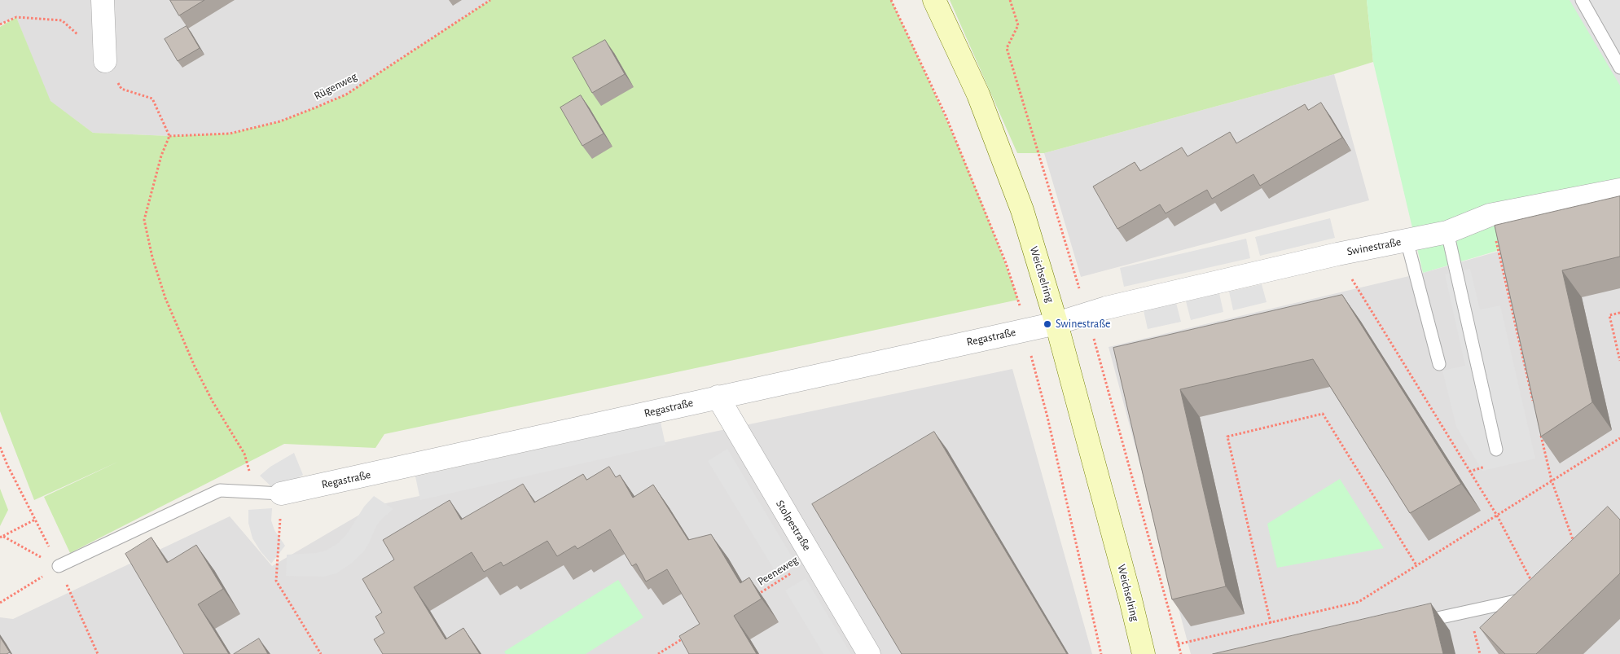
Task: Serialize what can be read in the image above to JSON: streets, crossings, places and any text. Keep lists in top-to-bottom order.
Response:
{
  "streets": {
    "street": [
      "Swinestraße",
      "Weichselring",
      "Regastraße",
      "Stolpestraße"
    ],
    "path": ["Rügenweg", "Peeneweg"]
  },
  "crossings": [
    ["Swinestraße", "Weichselring"],
    ["Swinestraße", "Regastraße"],
    ["Weichselring", "Regastraße"],
    ["Regastraße", "Stolpestraße"],
    ["Stolpestraße", "Peeneweg"]
  ],
  "places": ["Swinestraße"]
}
